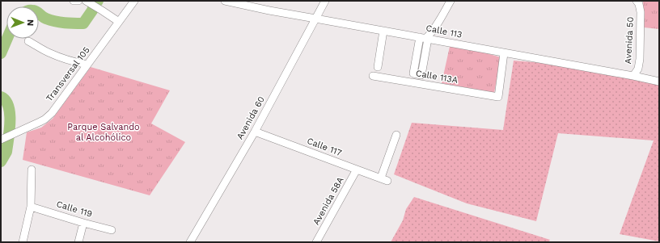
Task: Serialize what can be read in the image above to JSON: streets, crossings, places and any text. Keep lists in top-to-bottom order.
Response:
{
  "streets": {
    "street": [
      "Calle 113",
      "Avenida 50",
      "Transversal 105",
      "Calle 113A",
      "Avenida 60",
      "Calle 117",
      "Avenida 58A",
      "Calle 119"
    ]
  },
  "crossings": [
    ["Calle 113", "Avenida 50"],
    ["Calle 113", "Calle 113A"],
    ["Calle 113", "Avenida 60"],
    ["Avenida 60", "Calle 117"],
    ["Calle 117", "Avenida 58A"]
  ],
  "parks": ["Parque Salvando al Alcohólico"],
  "north": "right"
}
